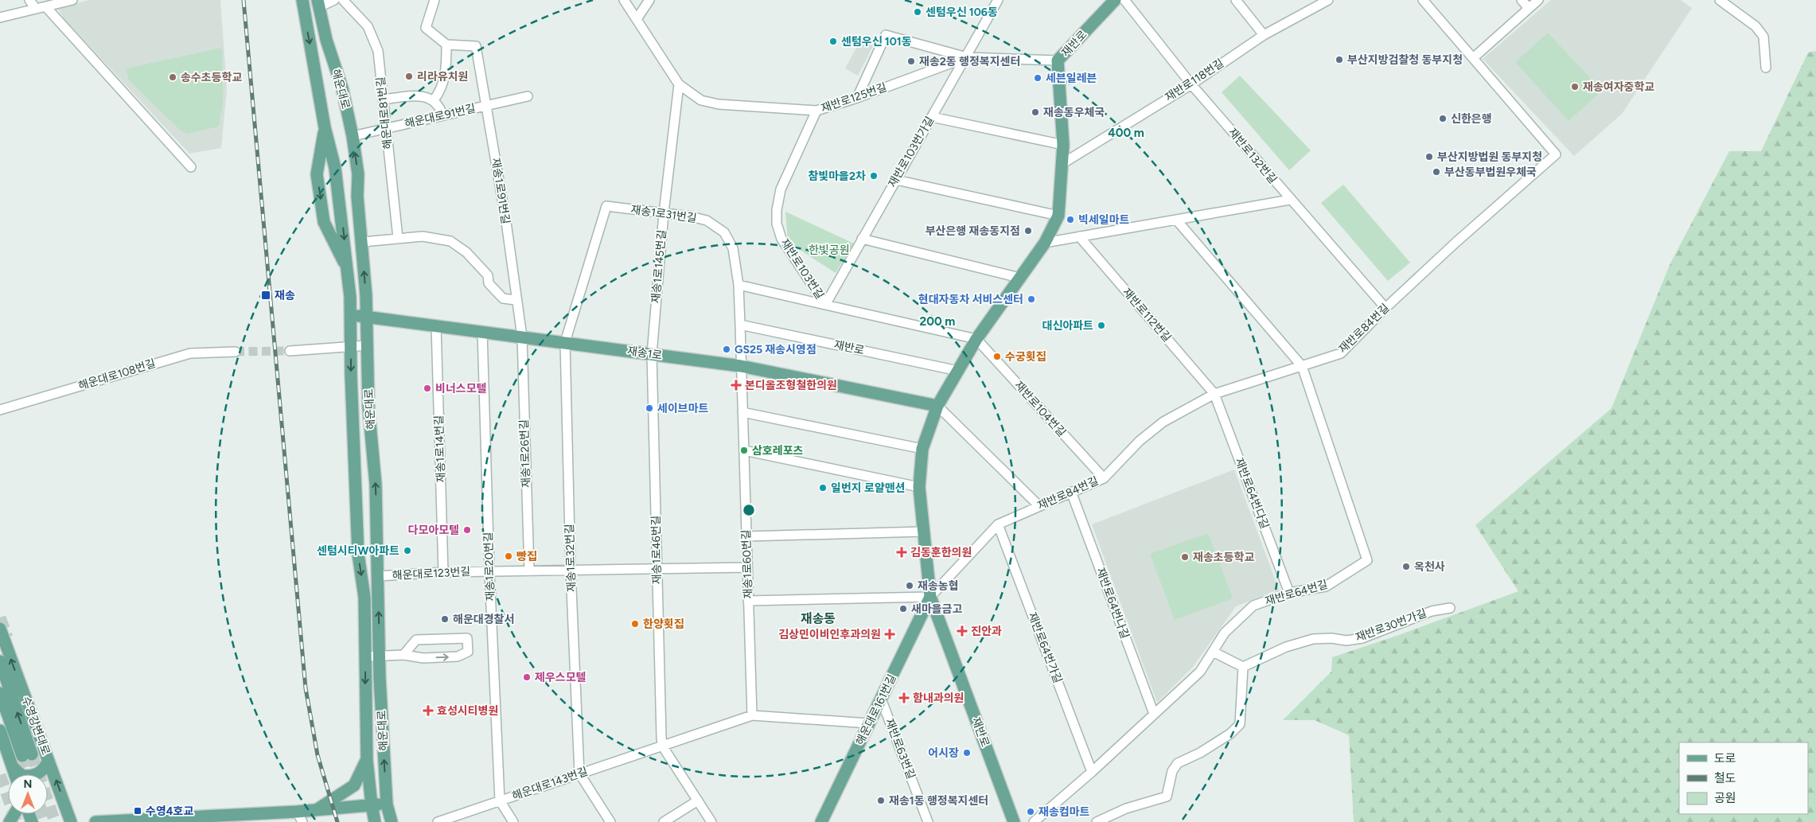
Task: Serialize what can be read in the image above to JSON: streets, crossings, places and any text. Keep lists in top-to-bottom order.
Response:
{
  "streets": {
    "main road": [
      "재반로",
      "해운대로",
      "재송1로",
      "해운대로161번길",
      "수영강변대로"
    ],
    "street": [
      "재반로118번길",
      "재반로125번길",
      "해운대로81번길",
      "해운대로91번길",
      "재반로103번가길",
      "재반로132번길",
      "재송1로91번길",
      "재송1로31번길",
      "재송1로145번길",
      "재반로103번길",
      "재반로112번길",
      "재반로84번길",
      "해운대로108번길",
      "재반로104번길",
      "재송1로14번길",
      "재송1로26번길",
      "재반로64번다길",
      "재송1로46번길",
      "재송1로32번길",
      "재송1로60번길",
      "재송1로20번길",
      "해운대로123번길",
      "재반로64번길",
      "재반로64번나길",
      "재반로30번가길",
      "재반로64번가길",
      "재반로63번길",
      "해운대로143번길"
    ]
  },
  "crossings": [
    ["재반로", "재반로118번길"],
    ["재반로", "재반로125번길"],
    ["재반로", "재송1로31번길"],
    ["재반로", "재반로103번길"],
    ["재반로", "재반로84번길"],
    ["재반로", "재송1로"],
    ["재반로", "재반로104번길"],
    ["재반로", "해운대로161번길"],
    ["재반로118번길", "재반로132번길"],
    ["해운대로", "해운대로91번길"],
    ["해운대로", "재송1로"],
    ["해운대로", "해운대로123번길"],
    ["재반로125번길", "재반로103번가길"],
    ["재반로125번길", "재송1로145번길"],
    ["재반로125번길", "재반로103번길"],
    ["해운대로81번길", "해운대로91번길"],
    ["해운대로91번길", "재송1로91번길"],
    ["재반로103번가길", "재반로103번길"],
    ["재반로132번길", "재반로84번길"],
    ["재송1로91번길", "재송1로"],
    ["재송1로91번길", "재송1로26번길"],
    ["재송1로31번길", "재송1로145번길"],
    ["재송1로31번길", "재송1로"],
    ["재송1로31번길", "재송1로32번길"],
    ["재송1로31번길", "재송1로60번길"],
    ["재송1로145번길", "재송1로"],
    ["재송1로145번길", "재송1로46번길"],
    ["재반로103번길", "재반로104번길"],
    ["재반로112번길", "재반로84번길"],
    ["재반로112번길", "재반로64번다길"],
    ["재반로84번길", "재반로104번길"],
    ["재반로84번길", "재반로64번다길"],
    ["재반로84번길", "재반로64번길"],
    ["재반로84번길", "재반로64번나길"],
    ["재반로84번길", "재반로64번가길"],
    ["재반로84번길", "해운대로161번길"],
    ["재송1로", "재송1로14번길"],
    ["재송1로", "재송1로26번길"],
    ["재송1로", "재송1로46번길"],
    ["재송1로", "재송1로32번길"],
    ["재송1로", "재송1로60번길"],
    ["재송1로", "재송1로20번길"],
    ["재송1로14번길", "해운대로123번길"],
    ["재송1로26번길", "해운대로123번길"],
    ["재반로64번다길", "재반로64번길"],
    ["재송1로46번길", "해운대로123번길"],
    ["재송1로46번길", "해운대로143번길"],
    ["재송1로32번길", "해운대로123번길"],
    ["재송1로32번길", "해운대로143번길"],
    ["재송1로60번길", "해운대로123번길"],
    ["재송1로60번길", "해운대로143번길"],
    ["재송1로20번길", "해운대로123번길"],
    ["재송1로20번길", "해운대로143번길"],
    ["재반로64번길", "재반로64번나길"],
    ["재반로64번길", "재반로64번가길"],
    ["해운대로161번길", "재반로63번길"],
    ["해운대로161번길", "해운대로143번길"]
  ],
  "one_way": ["수영강변대로"],
  "districts": ["재송동"],
  "parks": ["한빛공원"],
  "places": {
    "other": [
      "센텀우신 106동",
      "센텀우신 101동",
      "부산지방검찰청 동부지청",
      "재송2동 행정복지센터",
      "리라유치원",
      "송수초등학교",
      "세븐일레븐",
      "재송여자중학교",
      "재송동우체국",
      "신한은행",
      "부산지방법원 동부지청",
      "부산동부법원우체국",
      "참빛마을2차",
      "빅세일마트",
      "부산은행 재송동지점",
      "현대자동차 서비스센터",
      "대신아파트",
      "GS25 재송시영점",
      "수궁횟집",
      "비너스모텔",
      "세이브마트",
      "삼호레포츠",
      "일번지 로얄맨션",
      "다모아모텔",
      "센텀시티W아파트",
      "빵집",
      "재송초등학교",
      "옥천사",
      "재송농협",
      "새마을금고",
      "해운대경찰서",
      "한양횟집",
      "제우스모텔",
      "어시장",
      "재송1동 행정복지센터",
      "재송컴마트"
    ],
    "transit": ["재송", "수영4호교"],
    "health": [
      "본디올조형철한의원",
      "김동훈한의원",
      "진안과",
      "김상민이비인후과의원",
      "함내과의원",
      "효성시티병원"
    ]
  },
  "legend": ["도로", "철도", "공원"],
  "north": "top",
  "rings": ["400 m", "200 m"]
}
